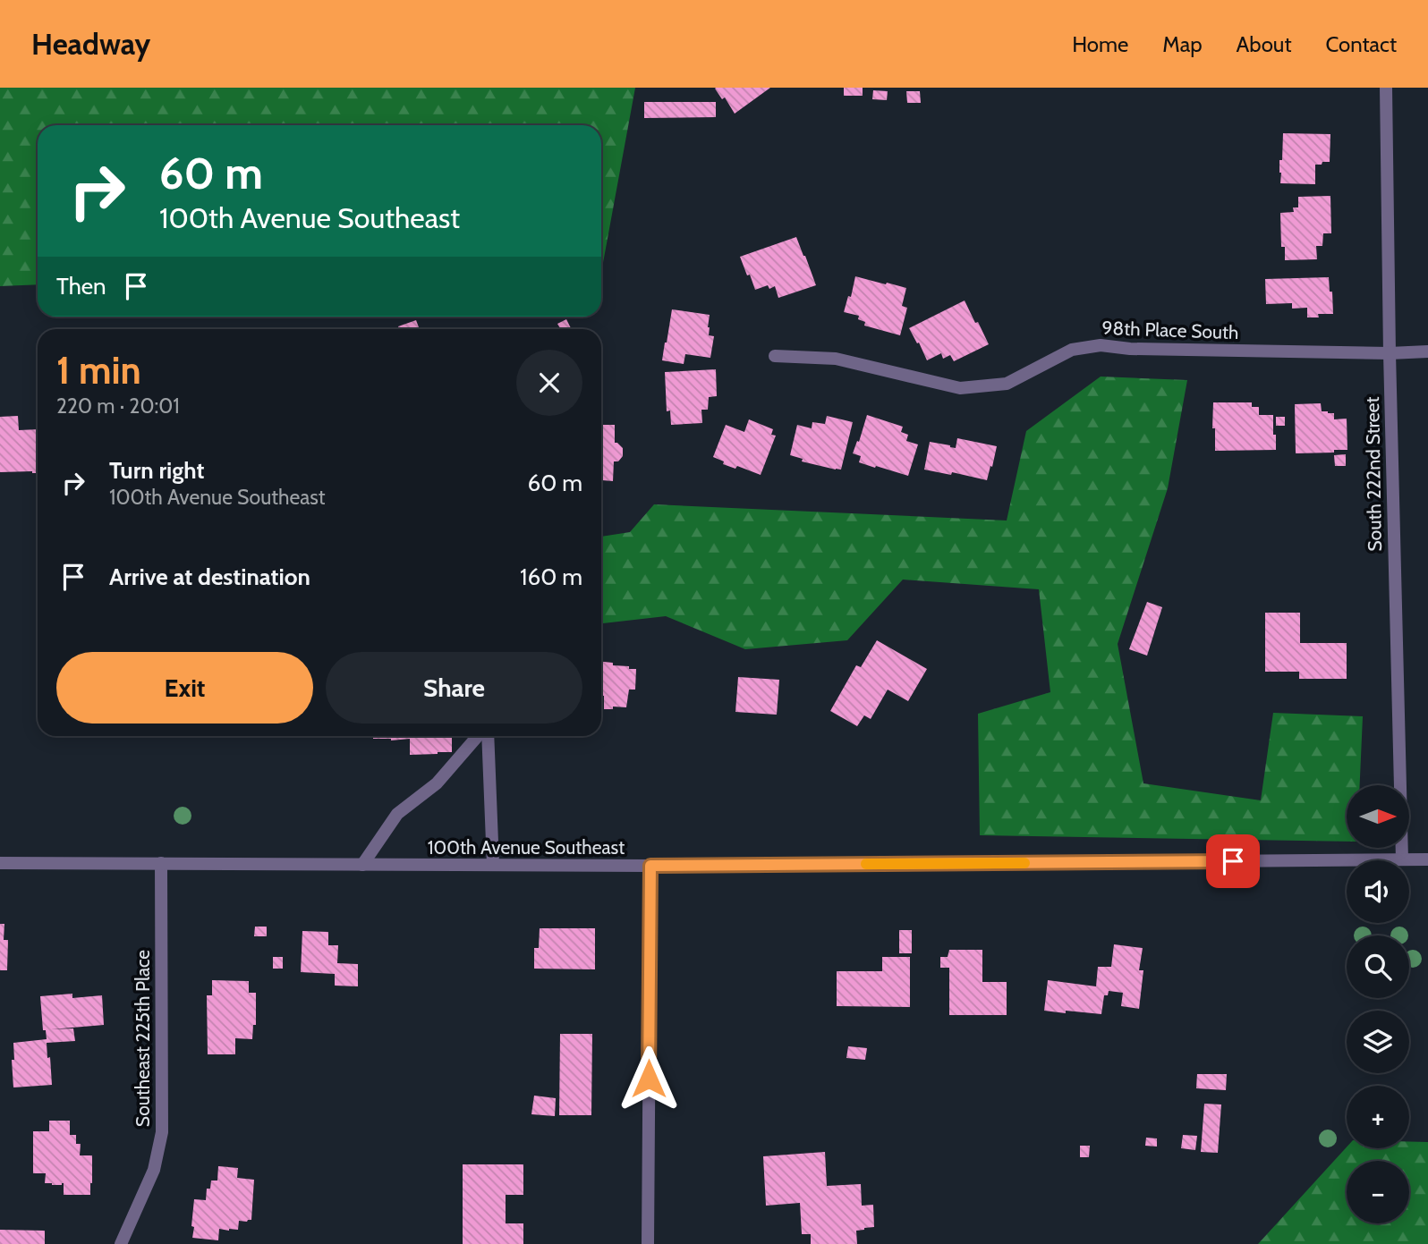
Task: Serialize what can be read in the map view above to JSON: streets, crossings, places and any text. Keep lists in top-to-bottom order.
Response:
{
  "streets": {
    "street": [
      "98th Place South",
      "South 222nd Street",
      "100th Avenue Southeast",
      "Southeast 225th Place"
    ]
  },
  "crossings": [
    ["98th Place South", "South 222nd Street"],
    ["South 222nd Street", "100th Avenue Southeast"],
    ["100th Avenue Southeast", "Southeast 225th Place"]
  ],
  "north": "right",
  "page": {
    "header": "Headway",
    "nav": [
      "Home",
      "Map",
      "About",
      "Contact"
    ],
    "turn": ["60 m", "100th Avenue Southeast"],
    "then": "Then",
    "heading": ["1 min", "220 m · 20:01"],
    "list": [
      {
        "name": "Turn right",
        "note": "100th Avenue Southeast",
        "value": "60 m"
      },
      {
        "name": "Arrive at destination",
        "value": "160 m"
      }
    ],
    "buttons": ["Exit", "Share"],
    "map_buttons": ["+", "−"]
  }
}
